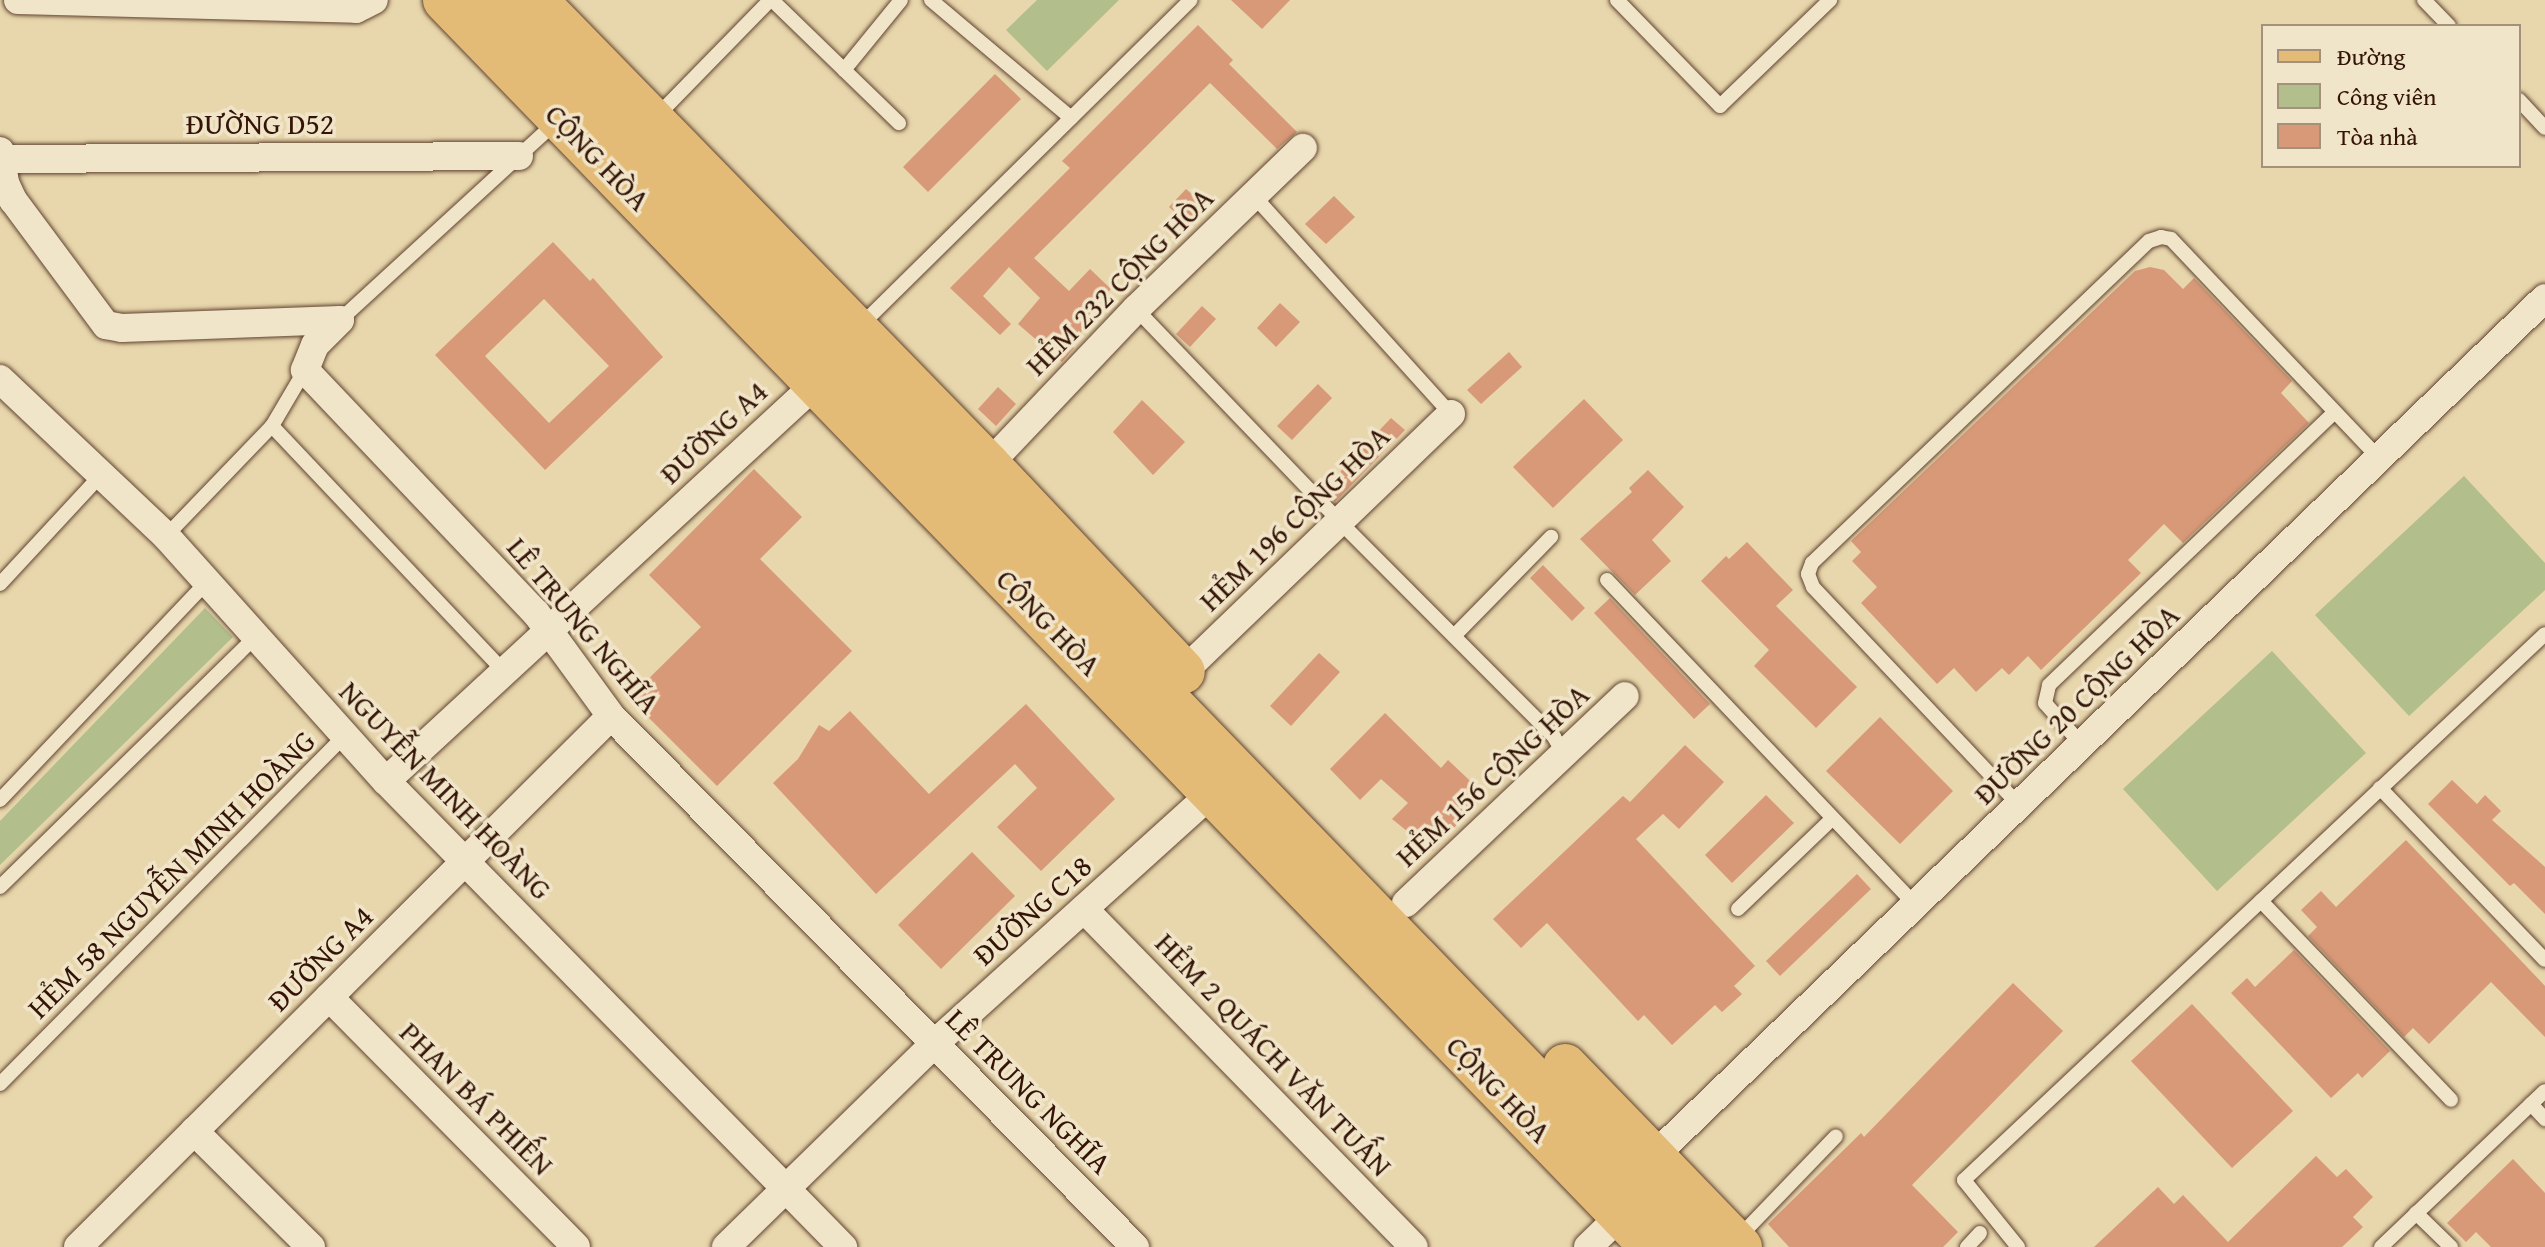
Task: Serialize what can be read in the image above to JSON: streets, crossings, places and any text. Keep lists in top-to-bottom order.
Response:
{
  "streets": {
    "main road": ["CỘNG HÒA"],
    "street": [
      "ĐƯỜNG D52",
      "HẺM 232 CỘNG HÒA",
      "ĐƯỜNG A4",
      "HẺM 196 CỘNG HÒA",
      "LÊ TRUNG NGHĨA",
      "ĐƯỜNG 20 CỘNG HÒA",
      "HẺM 156 CỘNG HÒA",
      "NGUYỄN MINH HOÀNG",
      "ĐƯỜNG C18",
      "HẺM 2 QUÁCH VĂN TUẤN",
      "PHAN BÁ PHIẾN"
    ],
    "lane": ["HẺM 58 NGUYỄN MINH HOÀNG"]
  },
  "crossings": [
    ["CỘNG HÒA", "HẺM 232 CỘNG HÒA"],
    ["CỘNG HÒA", "ĐƯỜNG A4"],
    ["CỘNG HÒA", "HẺM 196 CỘNG HÒA"],
    ["CỘNG HÒA", "ĐƯỜNG 20 CỘNG HÒA"],
    ["CỘNG HÒA", "HẺM 156 CỘNG HÒA"],
    ["CỘNG HÒA", "ĐƯỜNG C18"],
    ["ĐƯỜNG A4", "LÊ TRUNG NGHĨA"],
    ["ĐƯỜNG A4", "NGUYỄN MINH HOÀNG"],
    ["ĐƯỜNG A4", "PHAN BÁ PHIẾN"],
    ["LÊ TRUNG NGHĨA", "ĐƯỜNG C18"],
    ["NGUYỄN MINH HOÀNG", "HẺM 58 NGUYỄN MINH HOÀNG"],
    ["NGUYỄN MINH HOÀNG", "ĐƯỜNG C18"],
    ["ĐƯỜNG C18", "HẺM 2 QUÁCH VĂN TUẤN"]
  ],
  "legend": ["Đường", "Công viên", "Tòa nhà"]
}
